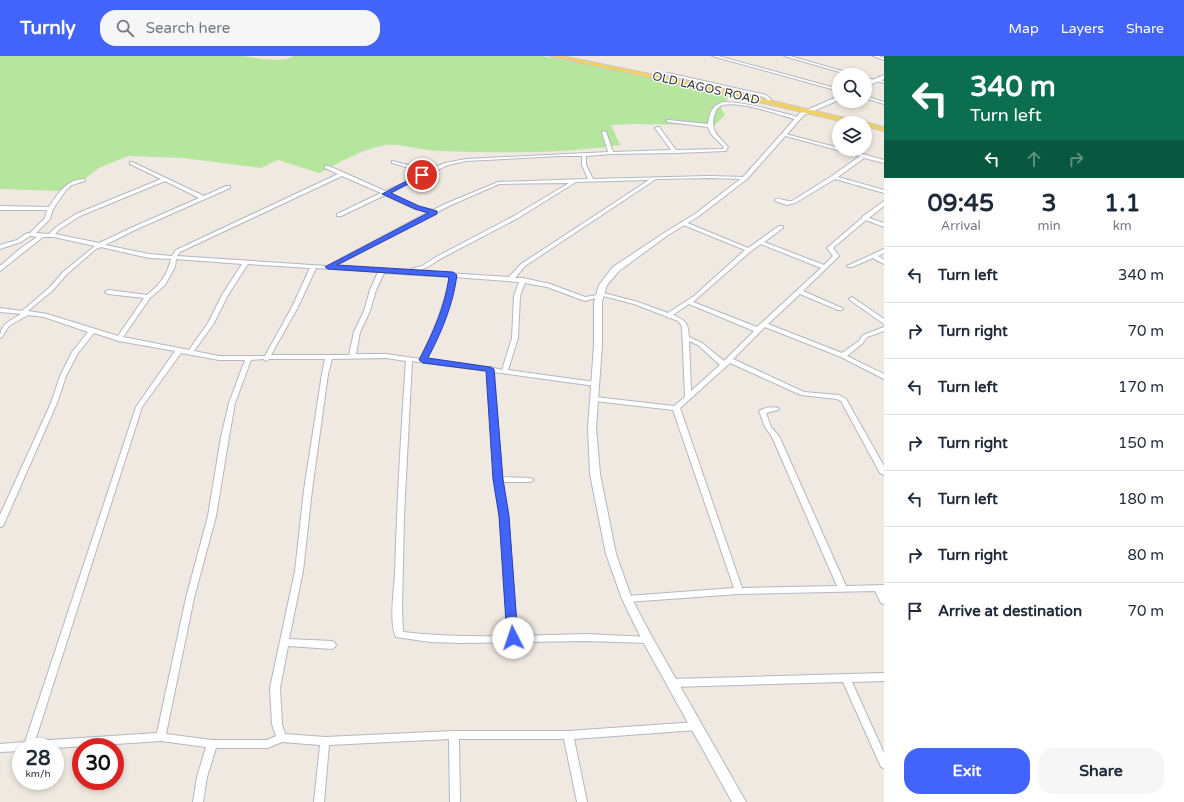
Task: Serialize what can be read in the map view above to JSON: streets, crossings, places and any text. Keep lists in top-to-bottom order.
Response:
{
  "streets": {
    "main road": ["OLD LAGOS ROAD"]
  },
  "page": {
    "header": "Turnly",
    "search": "Search here",
    "nav": ["Map", "Layers", "Share"],
    "turn": ["340 m", "Turn left"],
    "eta": [
      "09:45",
      "Arrival",
      "3",
      "min",
      "1.1",
      "km"
    ],
    "list": [
      {
        "name": "Turn left",
        "value": "340 m"
      },
      {
        "name": "Turn right",
        "value": "70 m"
      },
      {
        "name": "Turn left",
        "value": "170 m"
      },
      {
        "name": "Turn right",
        "value": "150 m"
      },
      {
        "name": "Turn left",
        "value": "180 m"
      },
      {
        "name": "Turn right",
        "value": "80 m"
      },
      {
        "name": "Arrive at destination",
        "value": "70 m"
      }
    ],
    "speed": "28 km/h",
    "limit": "30",
    "buttons": ["Exit", "Share"]
  }
}
